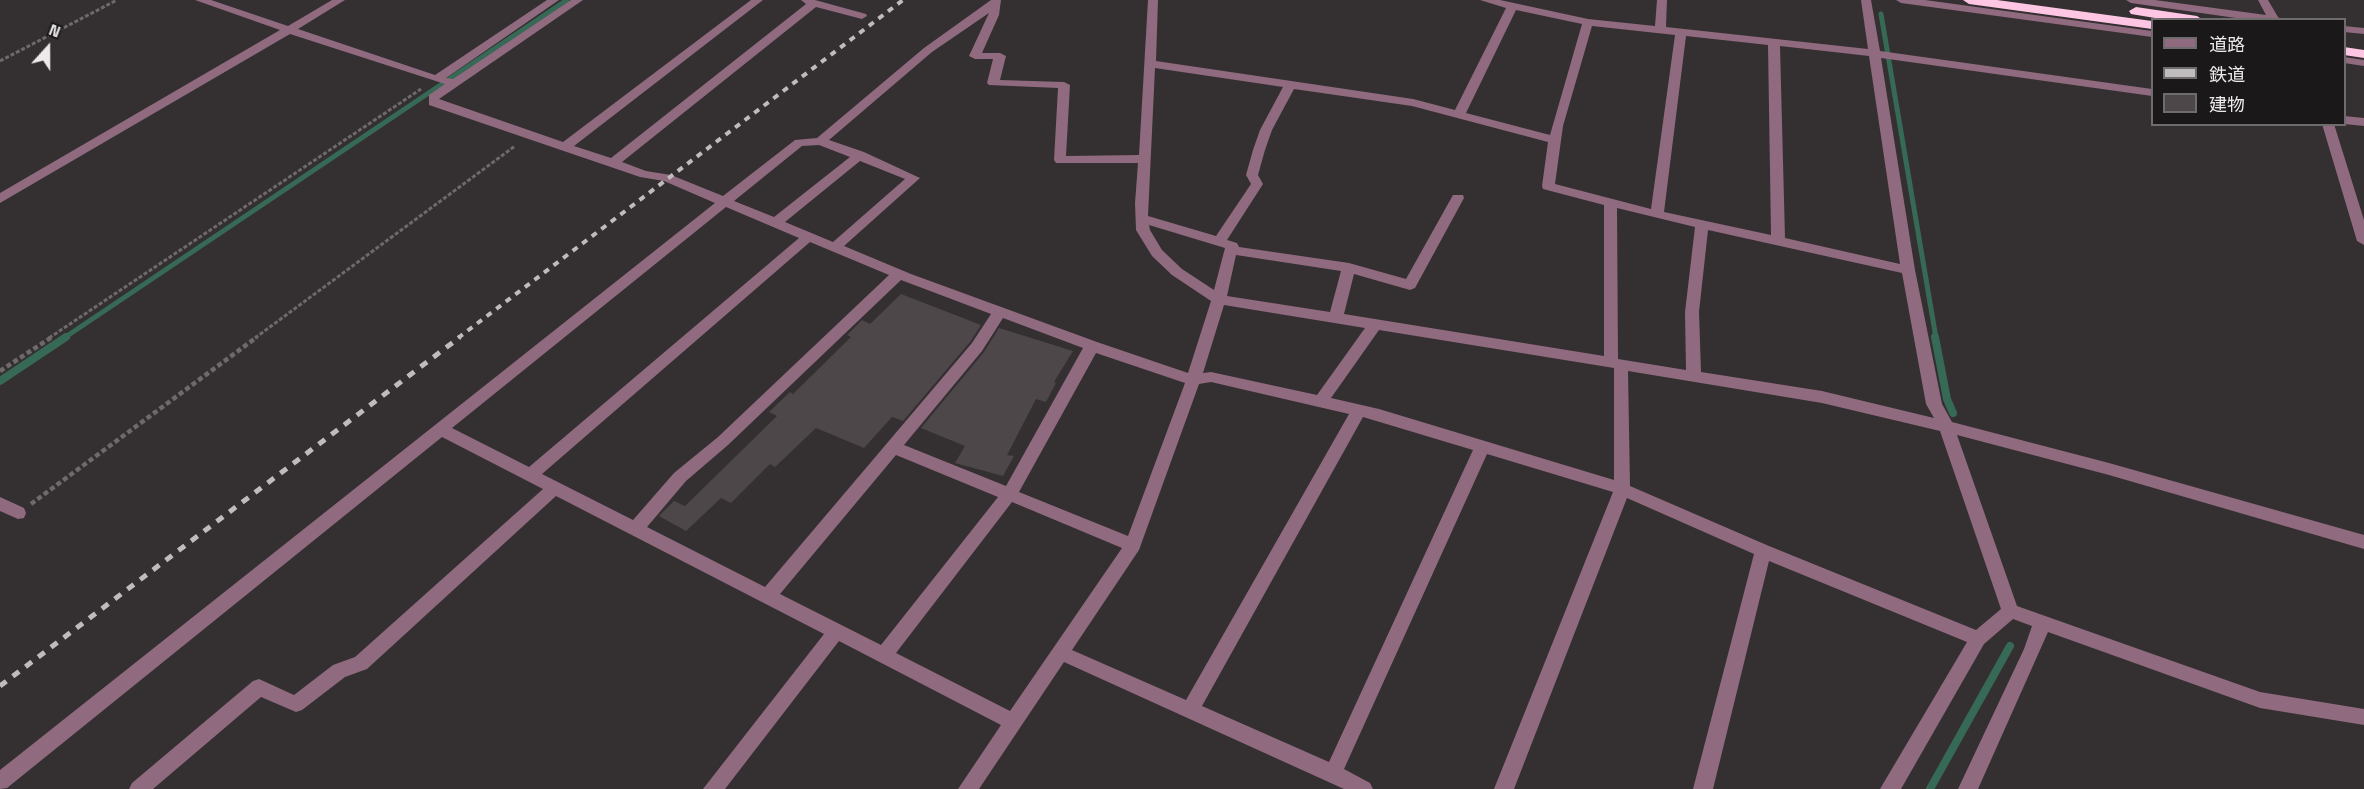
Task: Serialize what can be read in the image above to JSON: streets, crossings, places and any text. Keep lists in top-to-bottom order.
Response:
{
  "legend": ["道路", "鉄道", "建物"],
  "north": "top"
}
